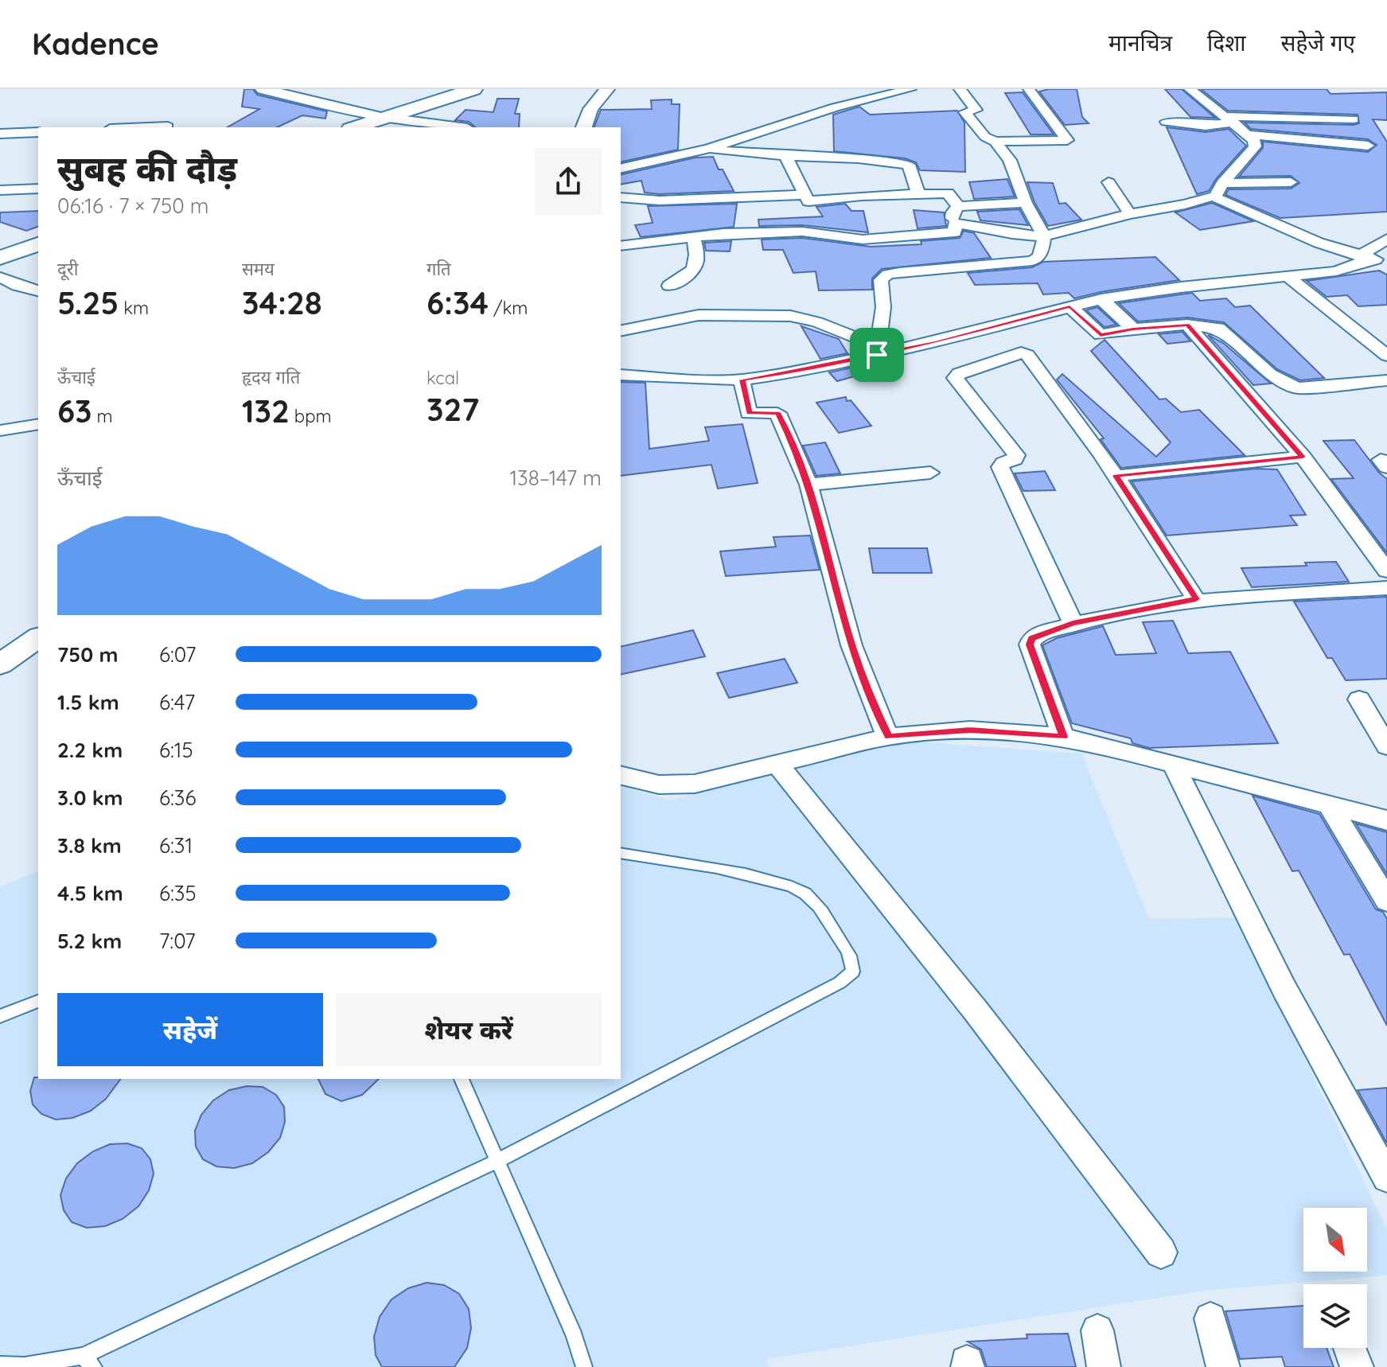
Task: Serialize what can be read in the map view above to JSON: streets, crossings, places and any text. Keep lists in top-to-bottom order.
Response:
{
  "north": "bottom right",
  "page": {
    "header": "Kadence",
    "nav": ["मानचित्र", "दिशा", "सहेजे गए"],
    "heading": ["सुबह की दौड़", "06:16 · 7 × 750 m"],
    "stats": [
      ["दूरी", "5.25 km"],
      ["समय", "34:28"],
      ["गति", "6:34 /km"],
      ["ऊँचाई", "63 m"],
      ["हृदय गति", "132 bpm"],
      ["kcal", "327"]
    ],
    "chart": ["ऊँचाई", "138–147 m"],
    "list": [
      {
        "name": "750 m",
        "note": "6:07"
      },
      {
        "name": "1.5 km",
        "note": "6:47"
      },
      {
        "name": "2.2 km",
        "note": "6:15"
      },
      {
        "name": "3.0 km",
        "note": "6:36"
      },
      {
        "name": "3.8 km",
        "note": "6:31"
      },
      {
        "name": "4.5 km",
        "note": "6:35"
      },
      {
        "name": "5.2 km",
        "note": "7:07"
      }
    ],
    "buttons": ["सहेजें", "शेयर करें"]
  }
}
